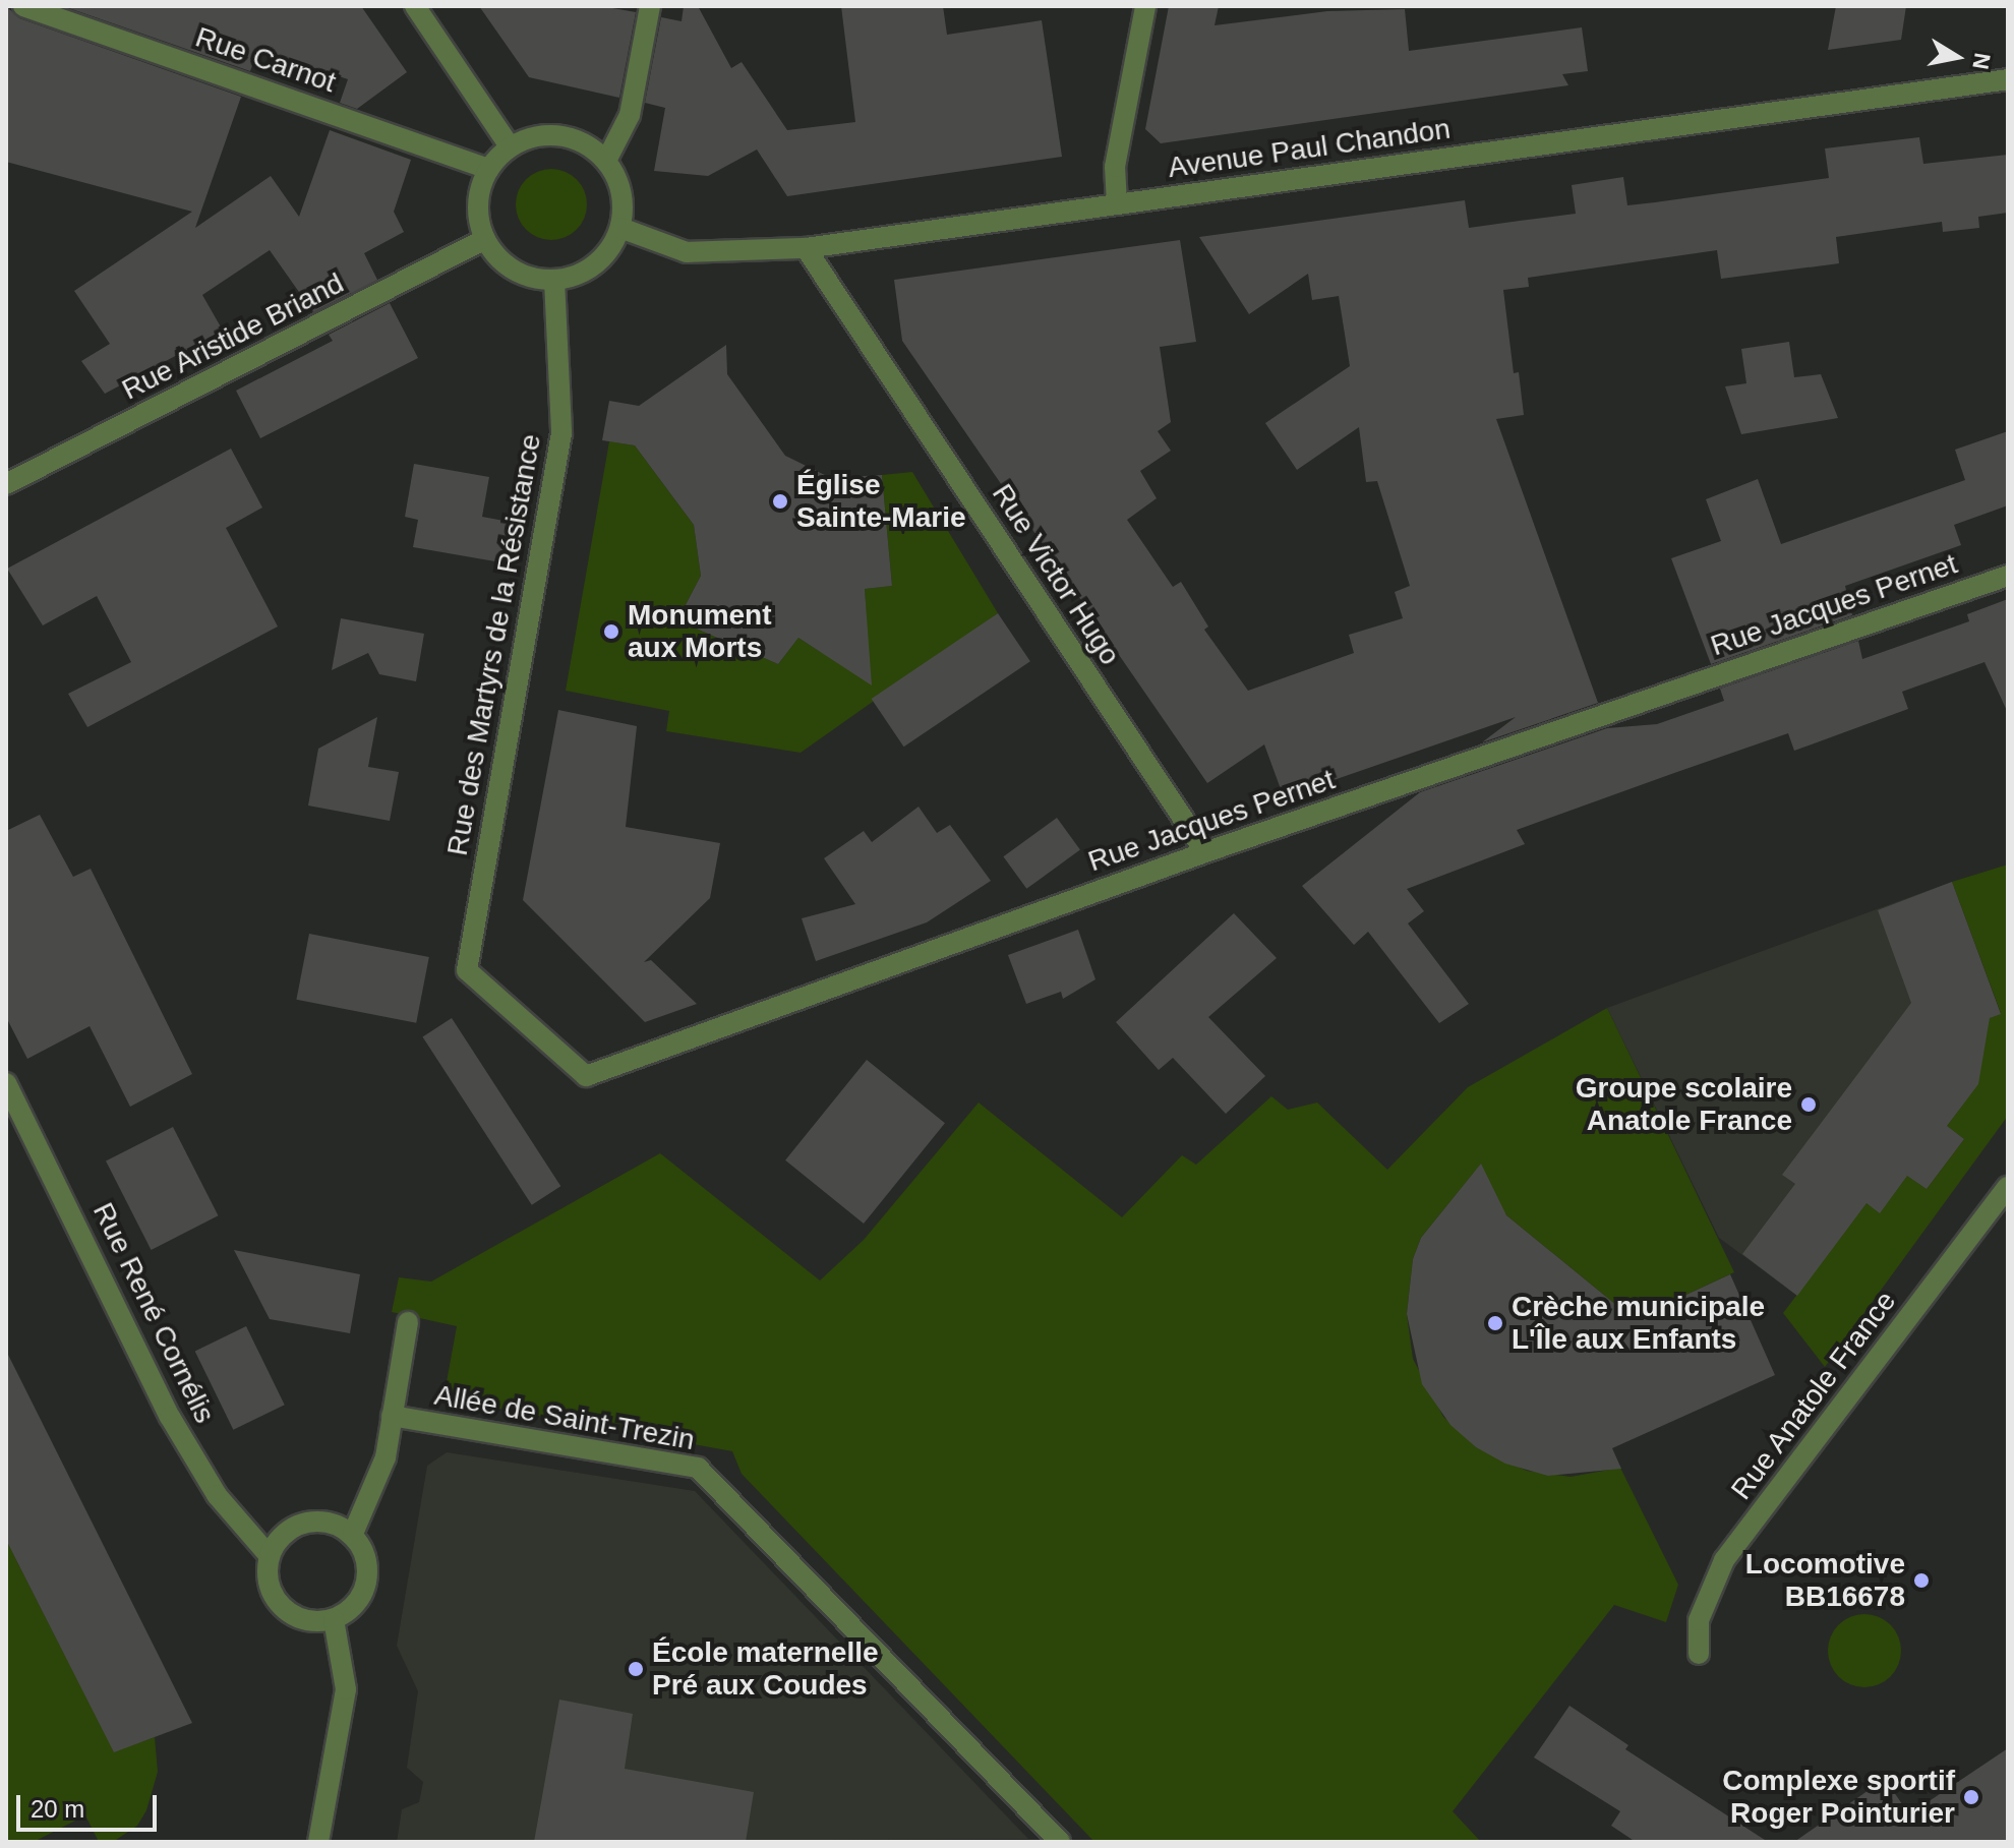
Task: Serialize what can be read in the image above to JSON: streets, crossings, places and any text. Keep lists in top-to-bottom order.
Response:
{
  "streets": {
    "street": [
      "Rue Carnot",
      "Avenue Paul Chandon",
      "Rue Aristide Briand",
      "Rue Victor Hugo",
      "Rue Jacques Pernet",
      "Rue des Martyrs de la Résistance",
      "Rue René Cornélis",
      "Rue Anatole France",
      "Allée de Saint-Trezin"
    ]
  },
  "crossings": [
    ["Rue Carnot", "Avenue Paul Chandon"],
    ["Rue Carnot", "Rue Aristide Briand"],
    ["Rue Carnot", "Rue des Martyrs de la Résistance"],
    ["Avenue Paul Chandon", "Rue Aristide Briand"],
    ["Avenue Paul Chandon", "Rue Victor Hugo"],
    ["Avenue Paul Chandon", "Rue des Martyrs de la Résistance"],
    ["Rue Aristide Briand", "Rue des Martyrs de la Résistance"],
    ["Rue Victor Hugo", "Rue Jacques Pernet"],
    ["Rue Jacques Pernet", "Rue des Martyrs de la Résistance"]
  ],
  "places": [
    "Église Sainte-Marie",
    "Monument aux Morts",
    "Groupe scolaire Anatole France",
    "Crèche municipale L'Île aux Enfants",
    "Locomotive BB16678",
    "École maternelle Pré aux Coudes",
    "Complexe sportif Roger Pointurier"
  ],
  "scale_bar": "20 m",
  "north": "right"
}
